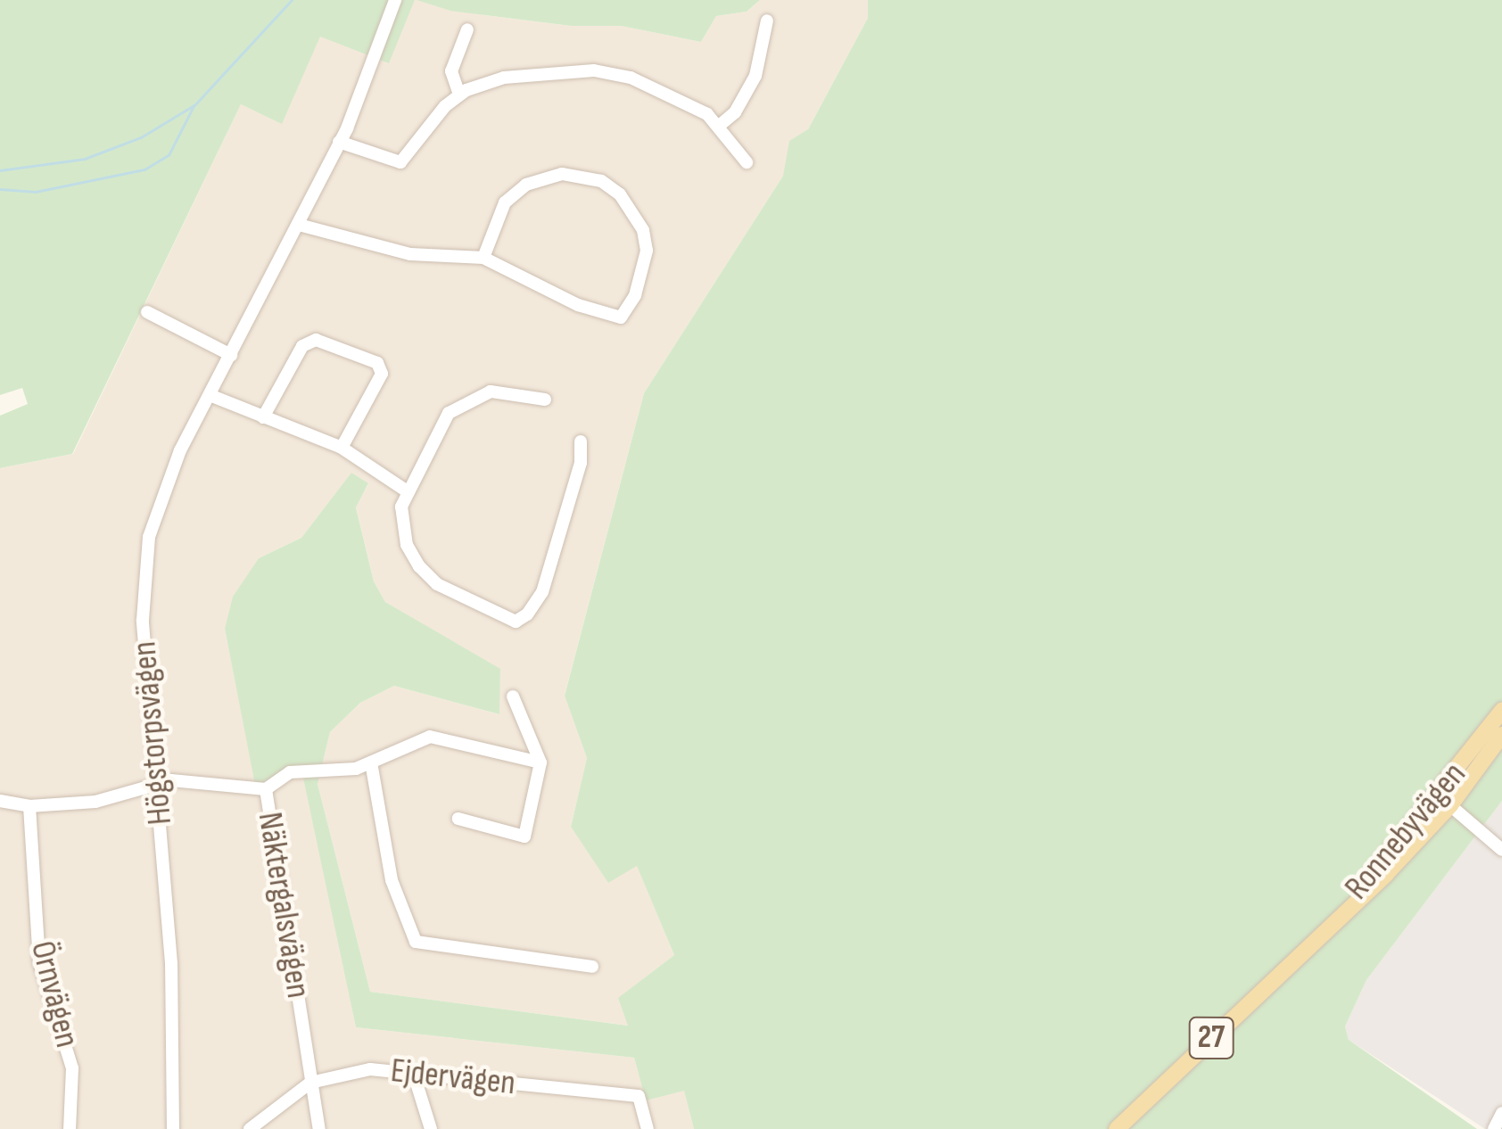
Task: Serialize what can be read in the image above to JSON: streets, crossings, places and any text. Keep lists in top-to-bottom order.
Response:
{
  "streets": {
    "main road": ["Ronnebyvägen", "27"],
    "street": [
      "Högstorpsvägen",
      "Näktergalsvägen",
      "Örnvägen",
      "Ejdervägen"
    ]
  },
  "crossings": [
    ["Högstorpsvägen", "Näktergalsvägen"],
    ["Näktergalsvägen", "Örnvägen"],
    ["Näktergalsvägen", "Ejdervägen"]
  ]
}
